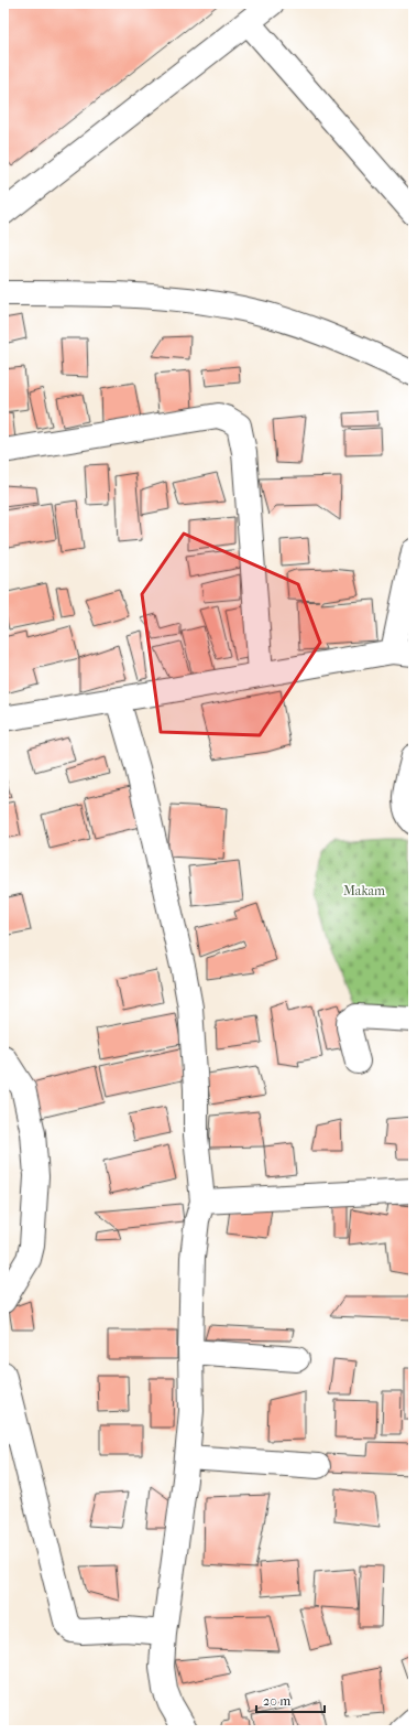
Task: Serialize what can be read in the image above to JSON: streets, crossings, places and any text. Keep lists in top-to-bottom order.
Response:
{
  "parks": ["Makam"],
  "scale_bar": "20 m"
}
